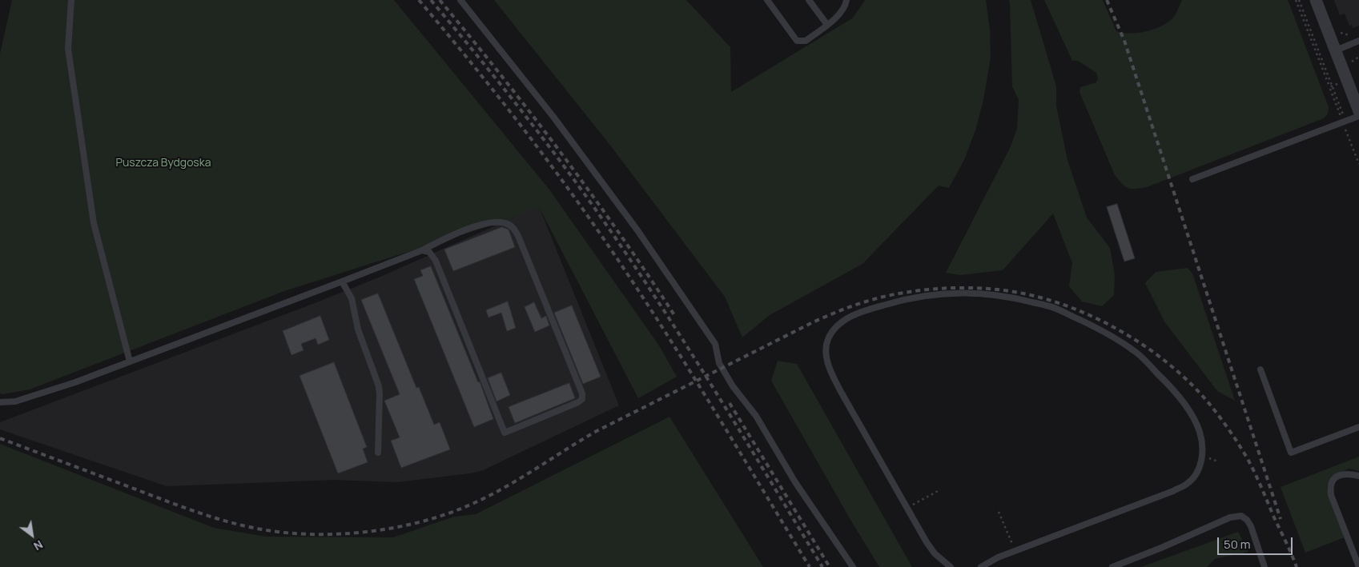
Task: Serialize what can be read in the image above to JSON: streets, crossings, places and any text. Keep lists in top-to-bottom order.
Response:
{
  "parks": ["Puszcza Bydgoska"],
  "scale_bar": "50 m",
  "north": "bottom right"
}
